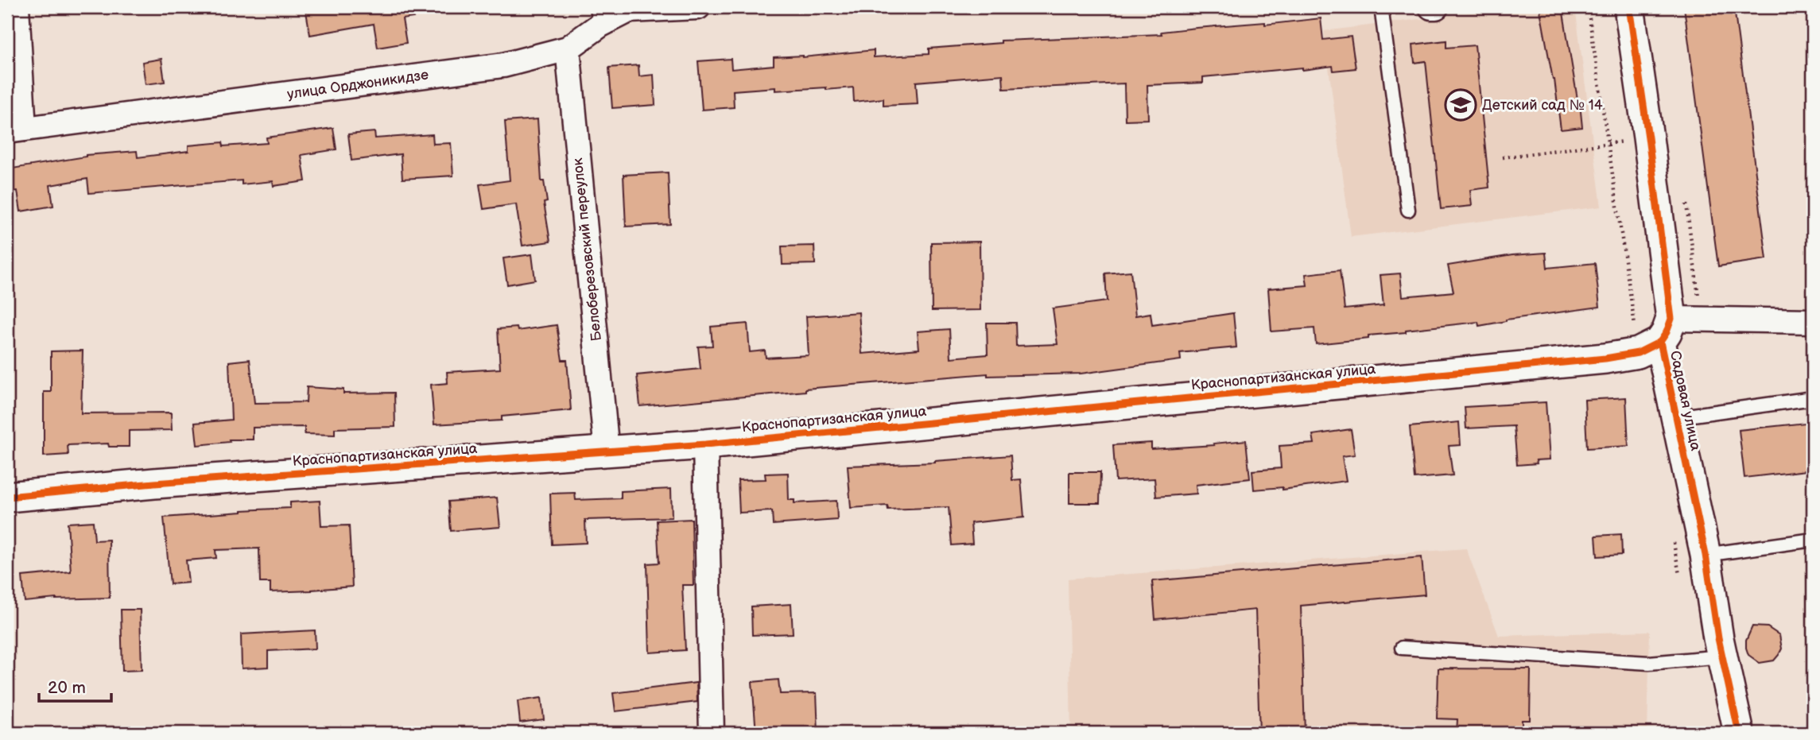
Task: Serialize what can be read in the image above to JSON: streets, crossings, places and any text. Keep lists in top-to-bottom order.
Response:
{
  "streets": {
    "street": [
      "улица Орджоникидзе",
      "Белоберезовский переулок",
      "Краснопартизанская улица",
      "Садовая улица"
    ]
  },
  "crossings": [
    ["улица Орджоникидзе", "Белоберезовский переулок"],
    ["Белоберезовский переулок", "Краснопартизанская улица"],
    ["Краснопартизанская улица", "Садовая улица"]
  ],
  "places": {
    "school or university": ["Детский сад № 14"]
  },
  "scale_bar": "20 m"
}
